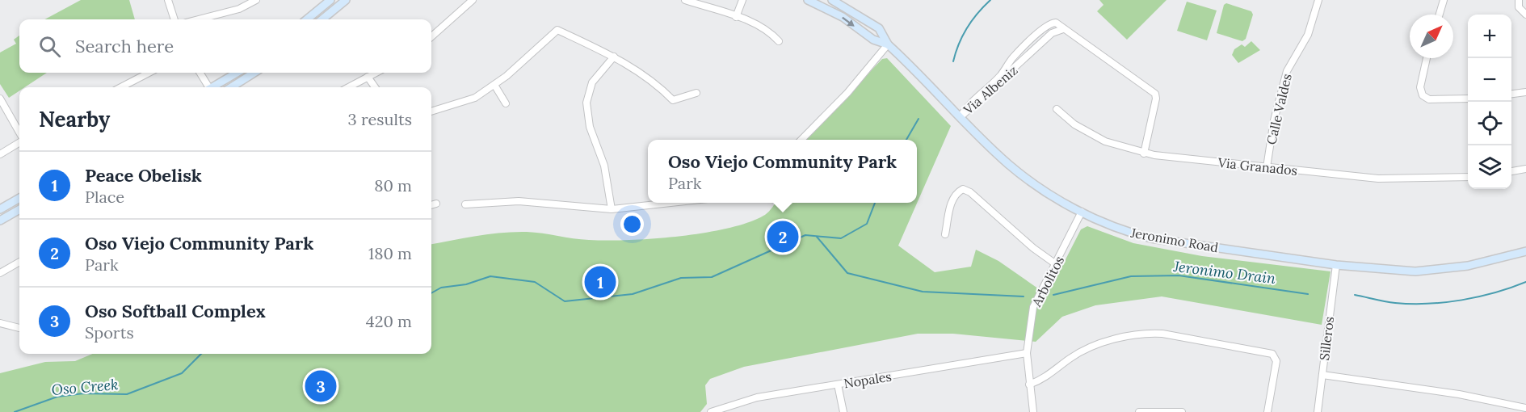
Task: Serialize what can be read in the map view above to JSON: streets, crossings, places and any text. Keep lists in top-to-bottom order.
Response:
{
  "streets": {
    "main road": ["Jeronimo Road"],
    "street": [
      "Via Albeniz",
      "Calle Valdes",
      "Via Granados",
      "Arbolitos",
      "Silleros",
      "Nopales"
    ]
  },
  "crossings": [
    ["Via Albeniz", "Jeronimo Road"],
    ["Calle Valdes", "Via Granados"],
    ["Jeronimo Road", "Arbolitos"],
    ["Jeronimo Road", "Silleros"],
    ["Arbolitos", "Nopales"]
  ],
  "water": ["Jeronimo Drain", "Oso Creek"],
  "north": "top right",
  "page": {
    "map_buttons": ["+", "−"],
    "search": "Search here",
    "heading": ["Nearby", "3 results"],
    "popup": ["Oso Viejo Community Park", "Park"],
    "list": [
      {
        "mark": "1",
        "name": "Peace Obelisk",
        "note": "Place",
        "value": "80 m"
      },
      {
        "mark": "2",
        "name": "Oso Viejo Community Park",
        "note": "Park",
        "value": "180 m"
      },
      {
        "mark": "3",
        "name": "Oso Softball Complex",
        "note": "Sports",
        "value": "420 m"
      }
    ],
    "pins": ["2", "1", "3"]
  }
}
